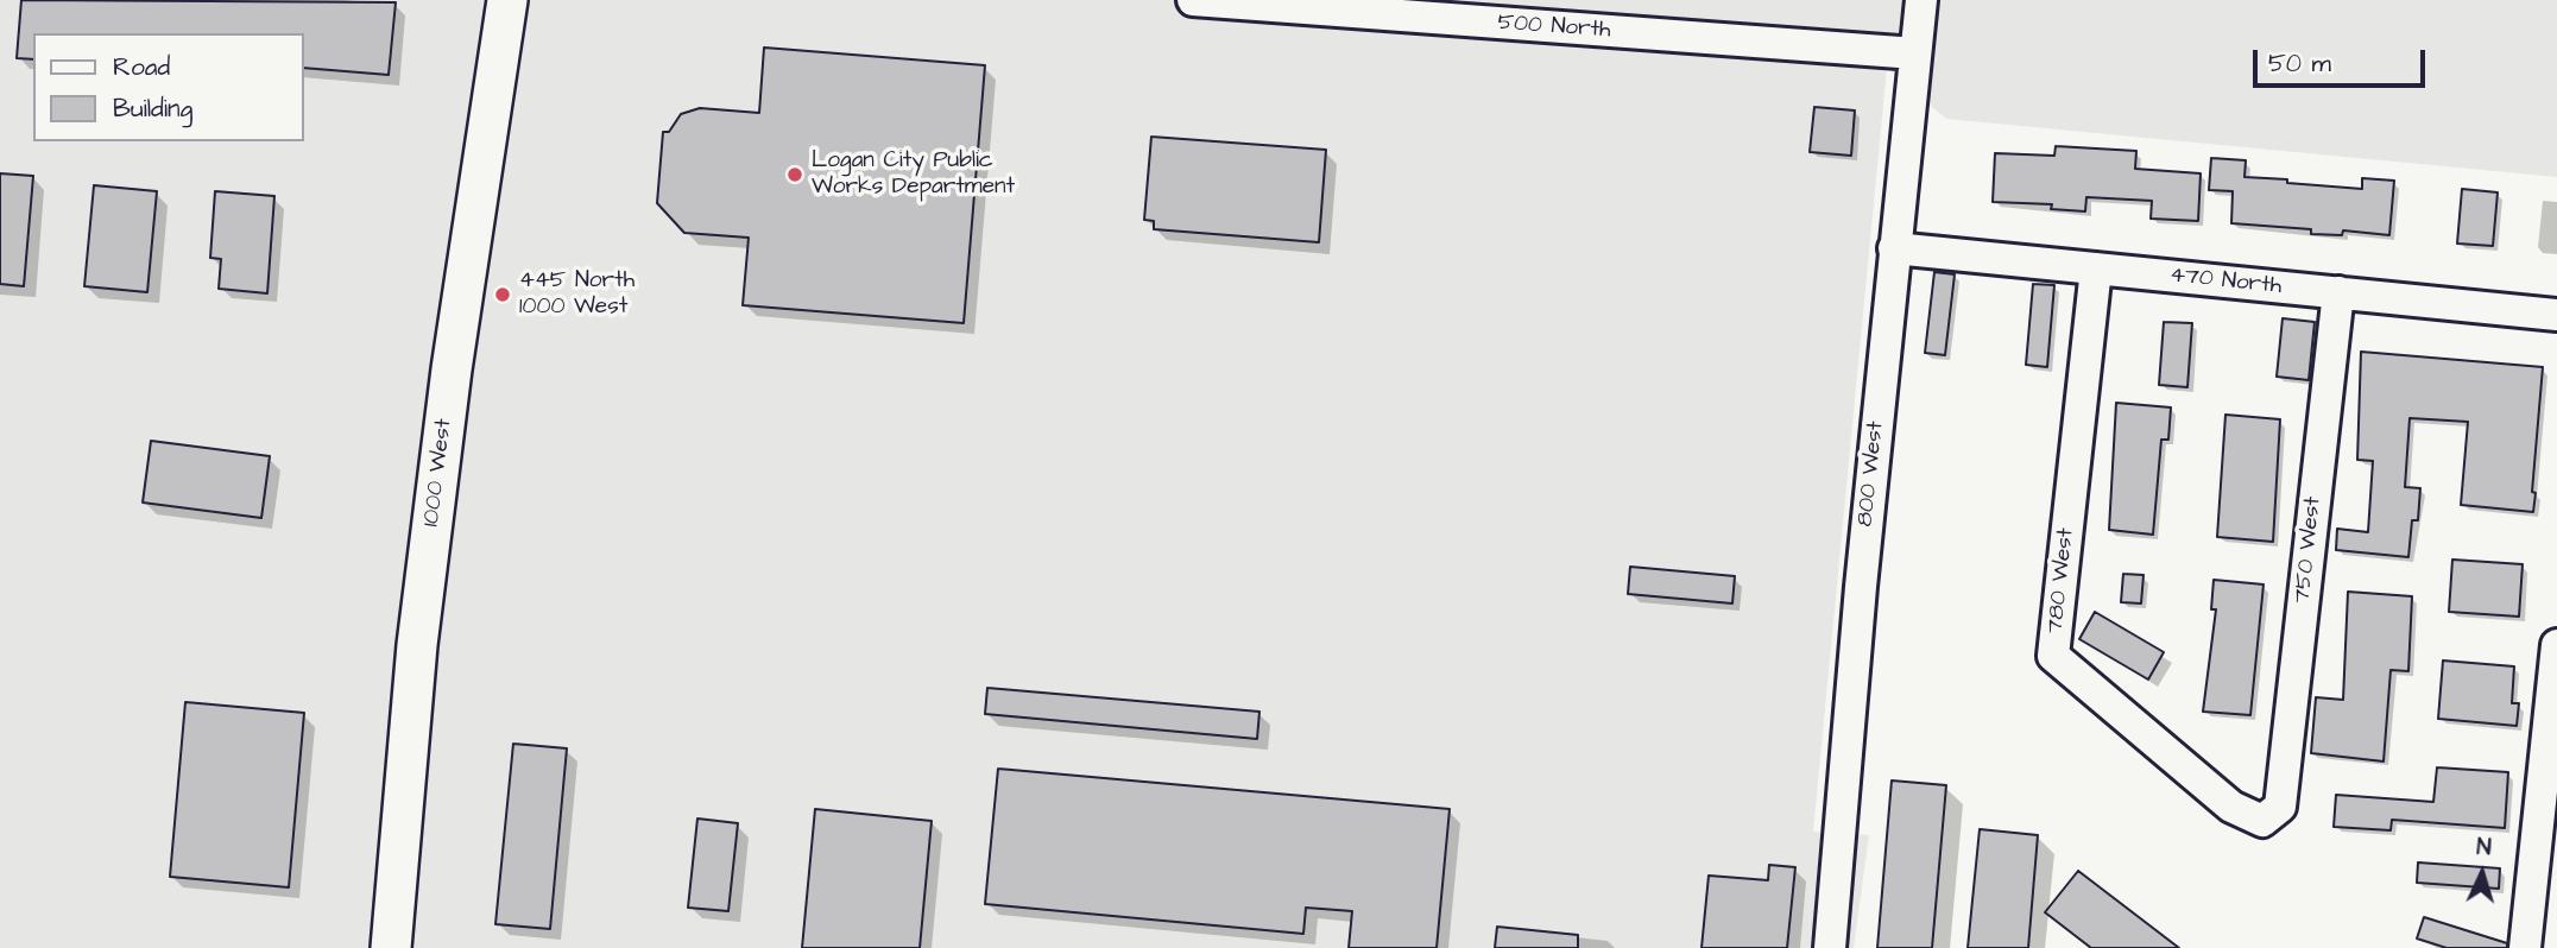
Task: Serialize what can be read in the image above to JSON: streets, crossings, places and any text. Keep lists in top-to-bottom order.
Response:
{
  "streets": {
    "main road": ["1000 West"],
    "street": [
      "500 North",
      "470 North",
      "800 West",
      "750 West",
      "780 West"
    ]
  },
  "crossings": [
    ["500 North", "800 West"],
    ["470 North", "800 West"],
    ["470 North", "750 West"],
    ["470 North", "780 West"],
    ["750 West", "780 West"]
  ],
  "places": ["Logan City Public Works Department", "445 North 1000 West"],
  "legend": ["Road", "Building"],
  "scale_bar": "50 m",
  "north": "top"
}
